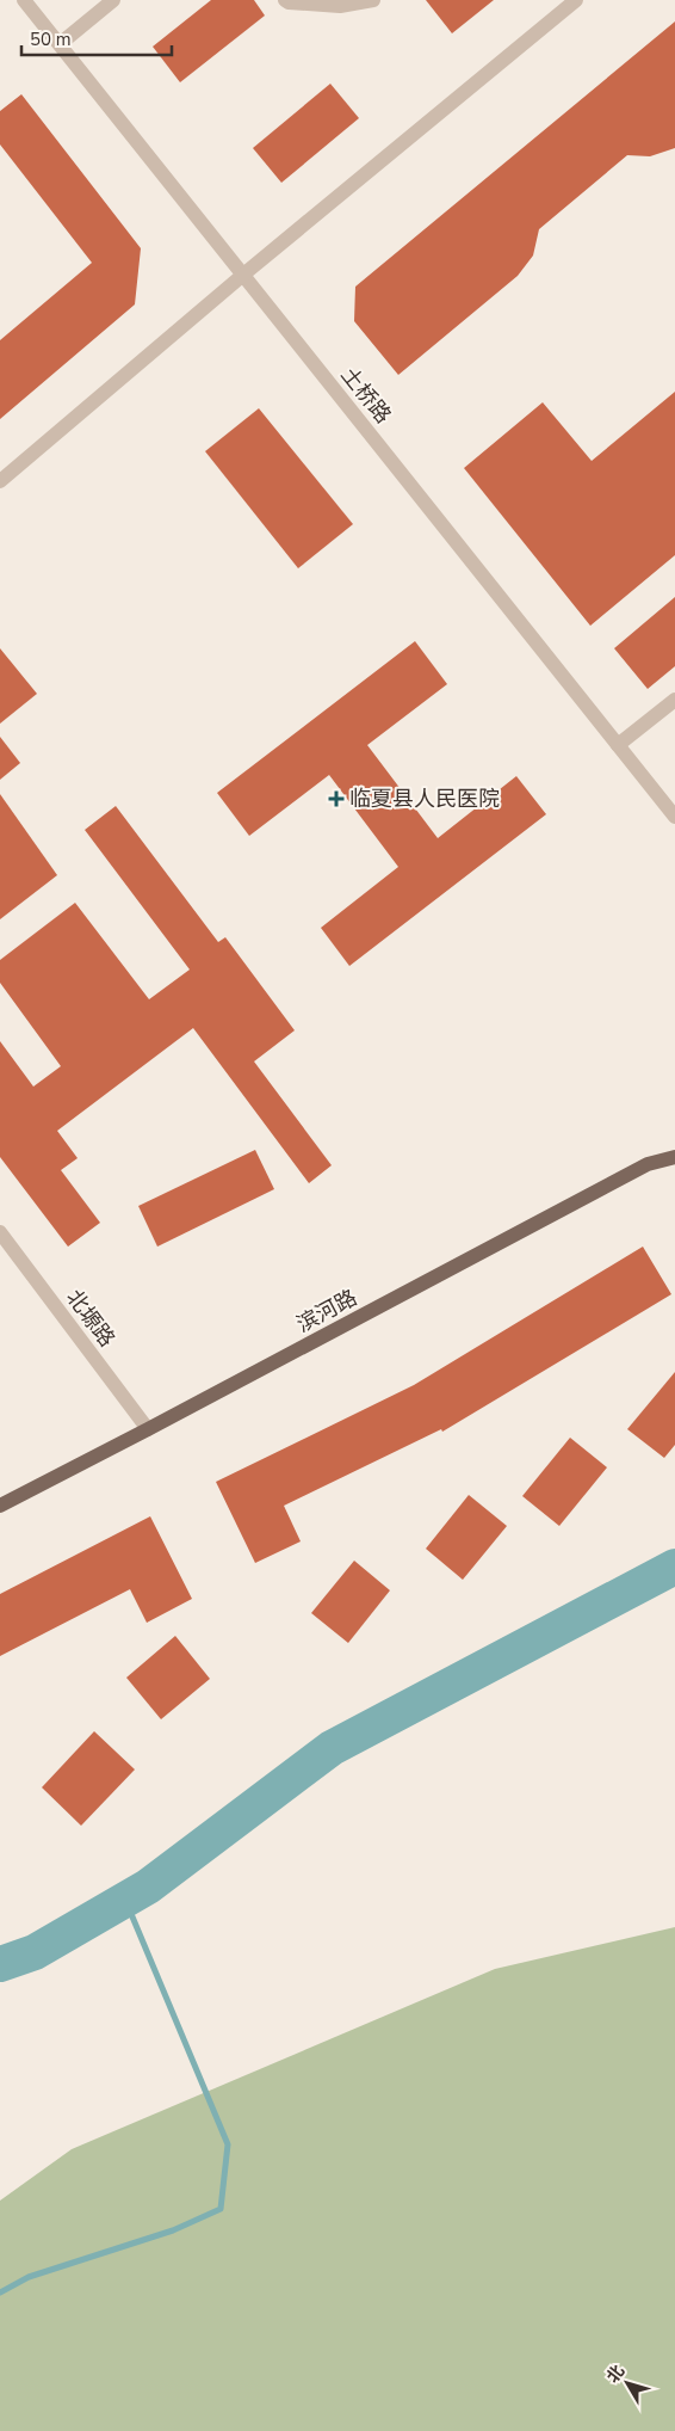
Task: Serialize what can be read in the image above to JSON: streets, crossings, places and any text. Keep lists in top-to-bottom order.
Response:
{
  "streets": {
    "main road": ["滨河路"],
    "street": ["土桥路", "北塬路"]
  },
  "crossings": [
    ["滨河路", "北塬路"]
  ],
  "places": {
    "health": ["临夏县人民医院"]
  },
  "scale_bar": "50 m",
  "north": "top left"
}
